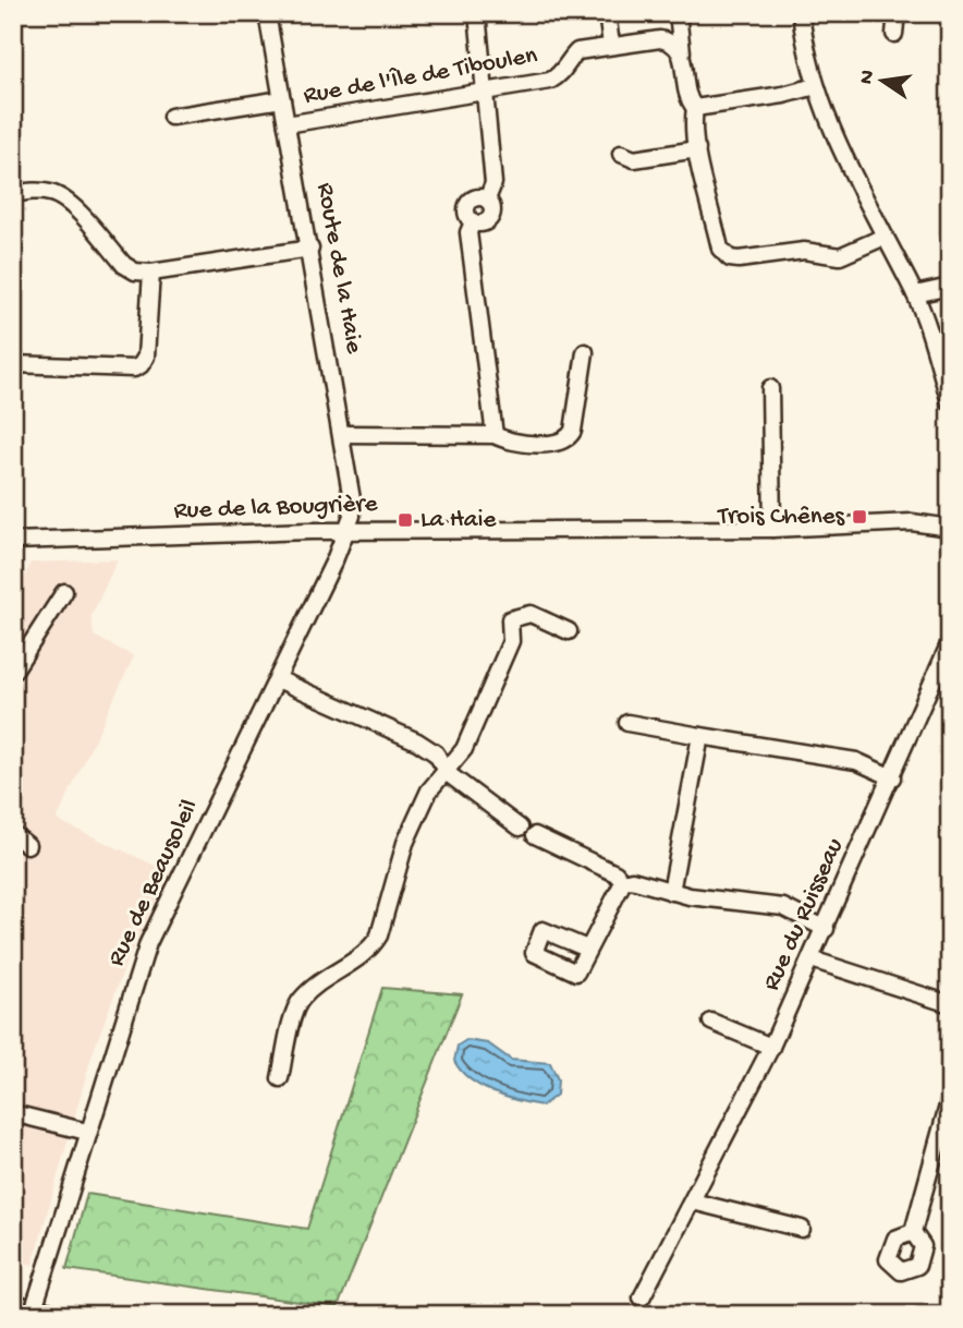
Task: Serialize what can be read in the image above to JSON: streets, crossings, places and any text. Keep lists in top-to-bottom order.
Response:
{
  "streets": {
    "street": [
      "Rue de l'Île de Tiboulen",
      "Route de la Haie",
      "Rue de la Bougrière",
      "Rue de Beausoleil",
      "Rue du Ruisseau"
    ]
  },
  "crossings": [
    ["Rue de l'Île de Tiboulen", "Route de la Haie"],
    ["Route de la Haie", "Rue de la Bougrière"],
    ["Route de la Haie", "Rue de Beausoleil"],
    ["Rue de la Bougrière", "Rue de Beausoleil"]
  ],
  "places": {
    "transit": ["Trois Chênes", "La Haie"]
  },
  "north": "left"
}
